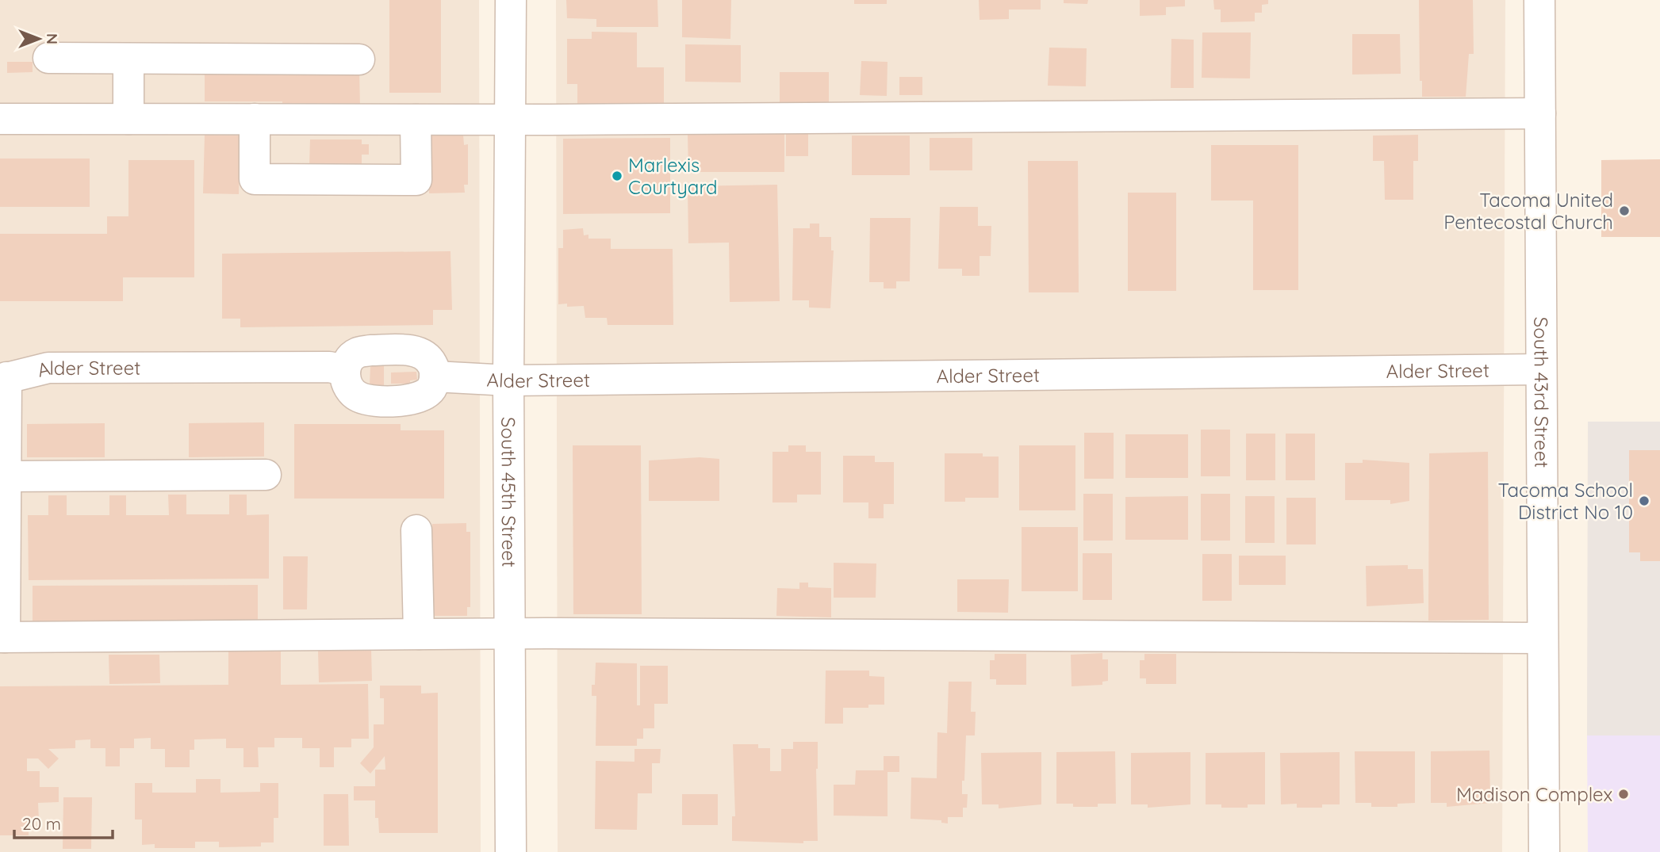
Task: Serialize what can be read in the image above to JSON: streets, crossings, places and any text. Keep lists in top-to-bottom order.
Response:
{
  "streets": {
    "street": ["Alder Street", "South 43rd Street", "South 45th Street"]
  },
  "crossings": [
    ["Alder Street", "South 43rd Street"],
    ["Alder Street", "South 45th Street"]
  ],
  "places": [
    "Marlexis Courtyard",
    "Tacoma United Pentecostal Church",
    "Tacoma School District No 10",
    "Madison Complex"
  ],
  "scale_bar": "20 m",
  "north": "right"
}
